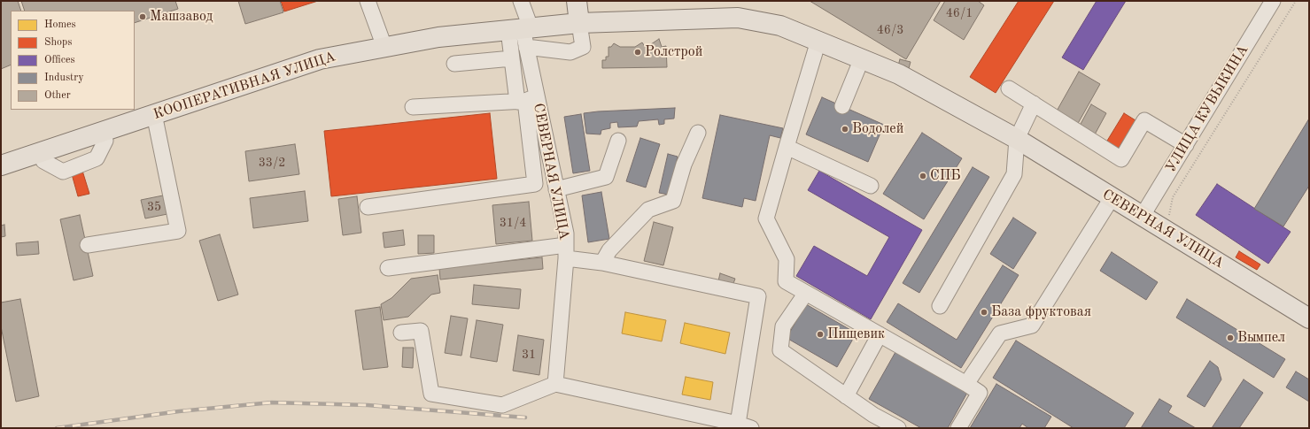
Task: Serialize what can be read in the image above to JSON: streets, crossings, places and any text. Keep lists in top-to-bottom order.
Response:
{
  "streets": {
    "main road": ["КООПЕРАТИВНАЯ УЛИЦА", "СЕВЕРНАЯ УЛИЦА"],
    "street": ["УЛИЦА КУВЫКИНА"]
  },
  "crossings": [
    ["КООПЕРАТИВНАЯ УЛИЦА", "СЕВЕРНАЯ УЛИЦА"],
    ["УЛИЦА КУВЫКИНА", "СЕВЕРНАЯ УЛИЦА"]
  ],
  "places": [
    "Машзавод",
    "Ролстрой",
    "Водолей",
    "СПБ",
    "База фруктовая",
    "Пищевик",
    "Вымпел"
  ],
  "house_numbers": [
    "46/1",
    "46/3",
    "33/2",
    "35",
    "31/4",
    "31"
  ],
  "legend": [
    "Homes",
    "Shops",
    "Offices",
    "Industry",
    "Other"
  ]
}
